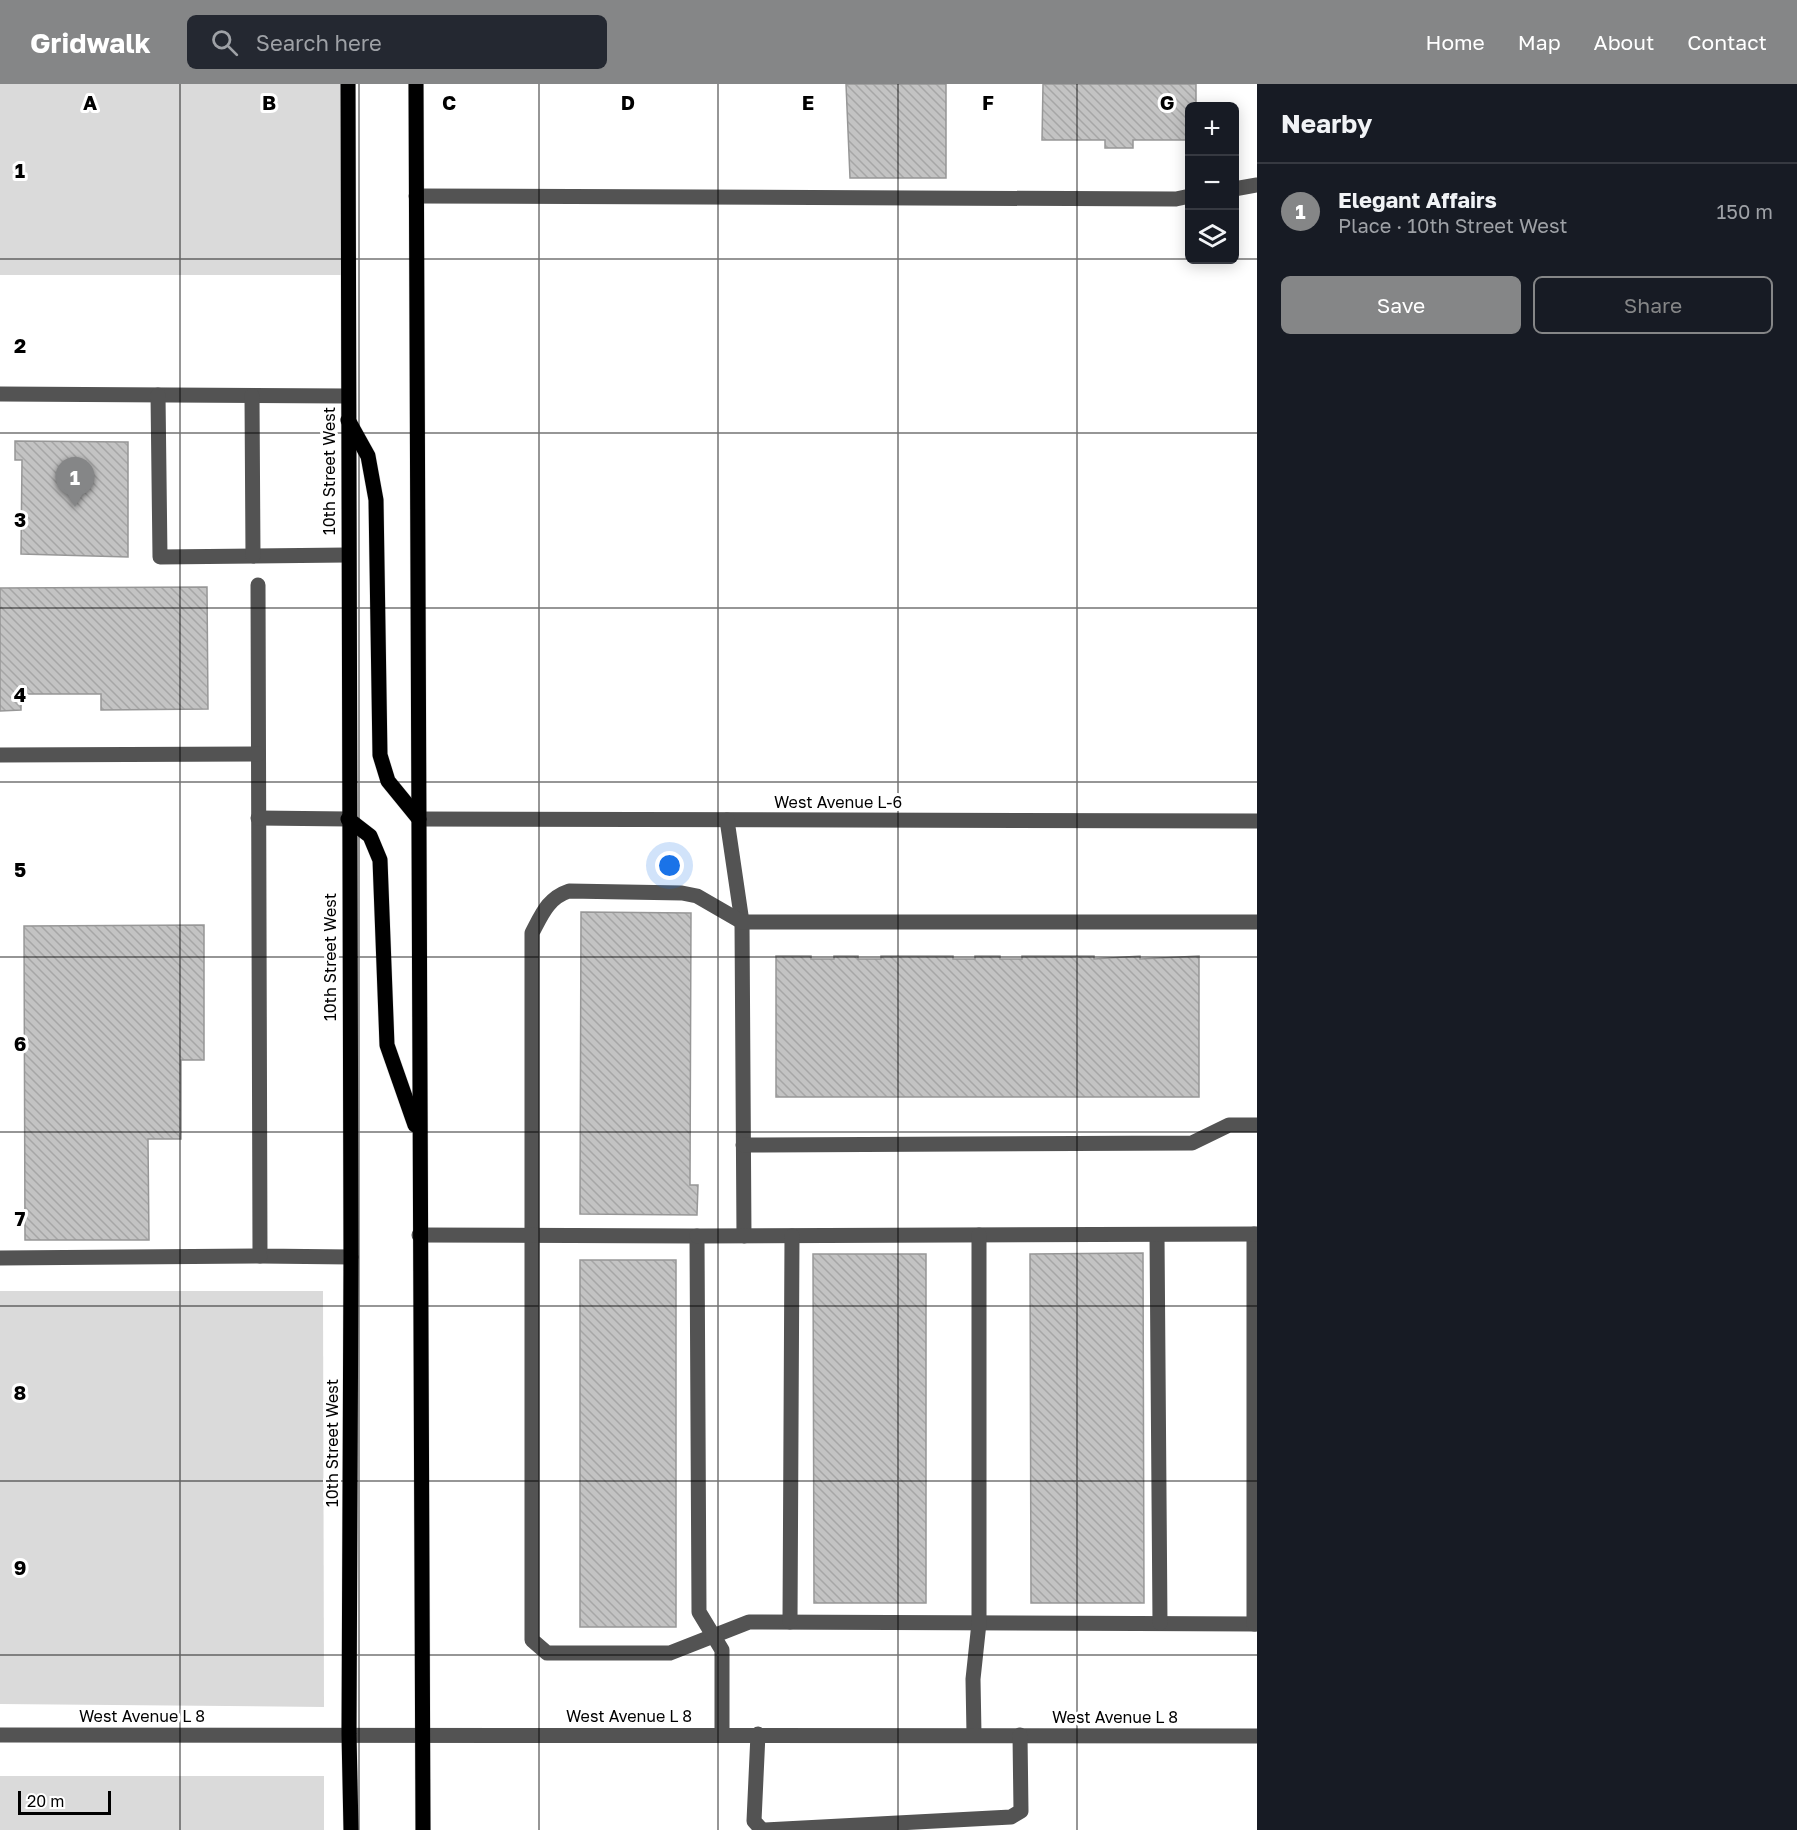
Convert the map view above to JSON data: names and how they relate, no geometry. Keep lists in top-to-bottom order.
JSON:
{
  "streets": {
    "main road": ["10th Street West"],
    "street": ["West Avenue L-6", "West Avenue L 8"]
  },
  "crossings": [
    ["10th Street West", "West Avenue L 8"]
  ],
  "scale_bar": "20 m",
  "page": {
    "header": "Gridwalk",
    "search": "Search here",
    "nav": [
      "Home",
      "Map",
      "About",
      "Contact"
    ],
    "heading": "Nearby",
    "map_buttons": ["+", "−"],
    "list": [
      {
        "mark": "1",
        "name": "Elegant Affairs",
        "note": "Place · 10th Street West",
        "value": "150 m"
      }
    ],
    "buttons": ["Save", "Share"],
    "pins": "1",
    "scale": "20 m"
  },
  "grid": {
    "columns": [
      "A",
      "B",
      "C",
      "D",
      "E",
      "F",
      "G"
    ],
    "rows": [
      "1",
      "2",
      "3",
      "4",
      "5",
      "6",
      "7",
      "8",
      "9"
    ]
  }
}
